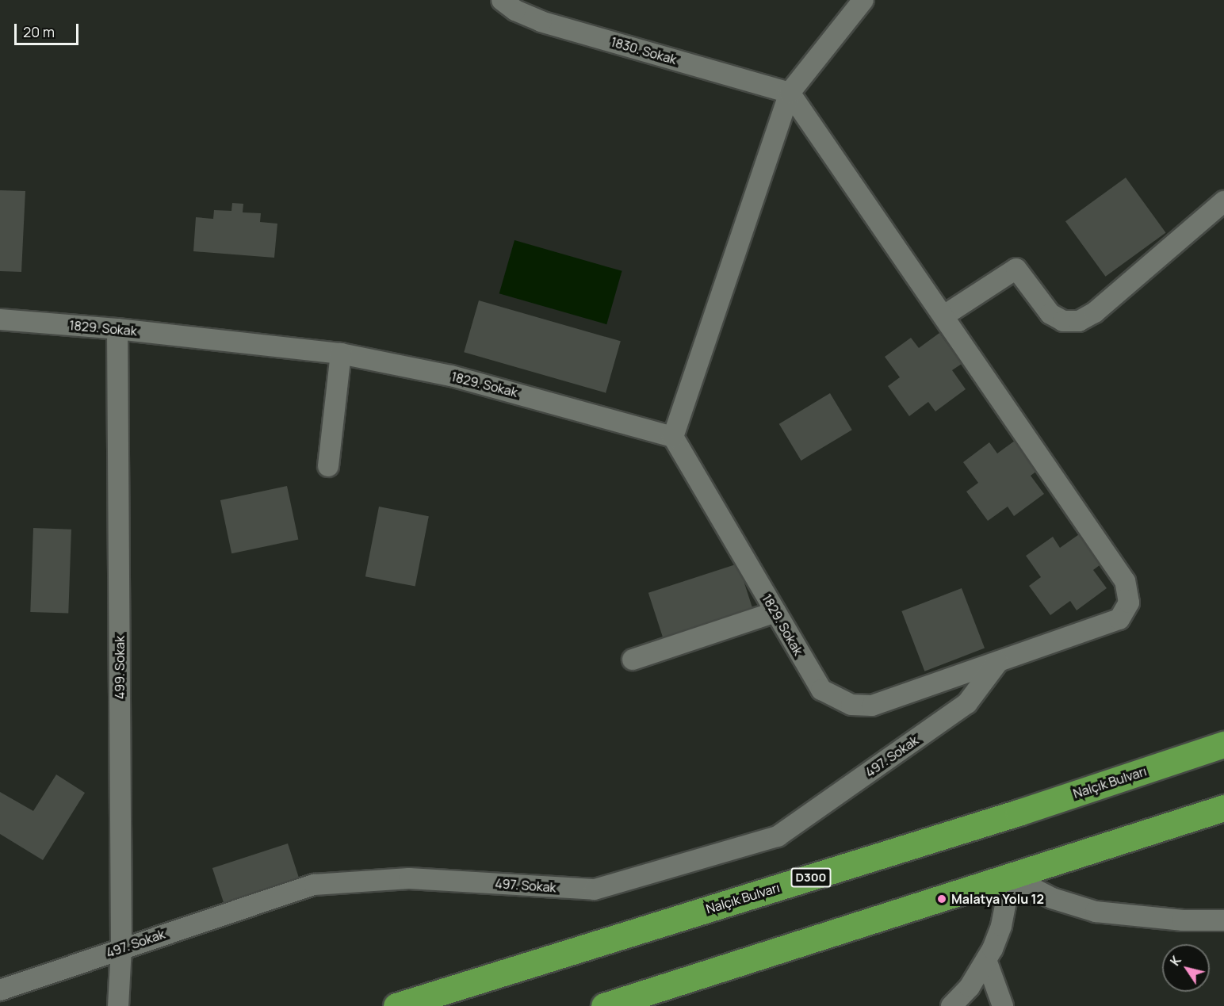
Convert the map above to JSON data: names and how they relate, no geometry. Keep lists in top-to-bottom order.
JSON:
{
  "streets": {
    "highway": ["Nalçık Bulvarı", "D300"],
    "street": [
      "1830. Sokak",
      "1829. Sokak",
      "499. Sokak",
      "497. Sokak"
    ]
  },
  "crossings": [
    ["1829. Sokak", "499. Sokak"],
    ["1829. Sokak", "497. Sokak"],
    ["499. Sokak", "497. Sokak"]
  ],
  "places": ["Malatya Yolu 12"],
  "scale_bar": "20 m",
  "north": "top left"
}
